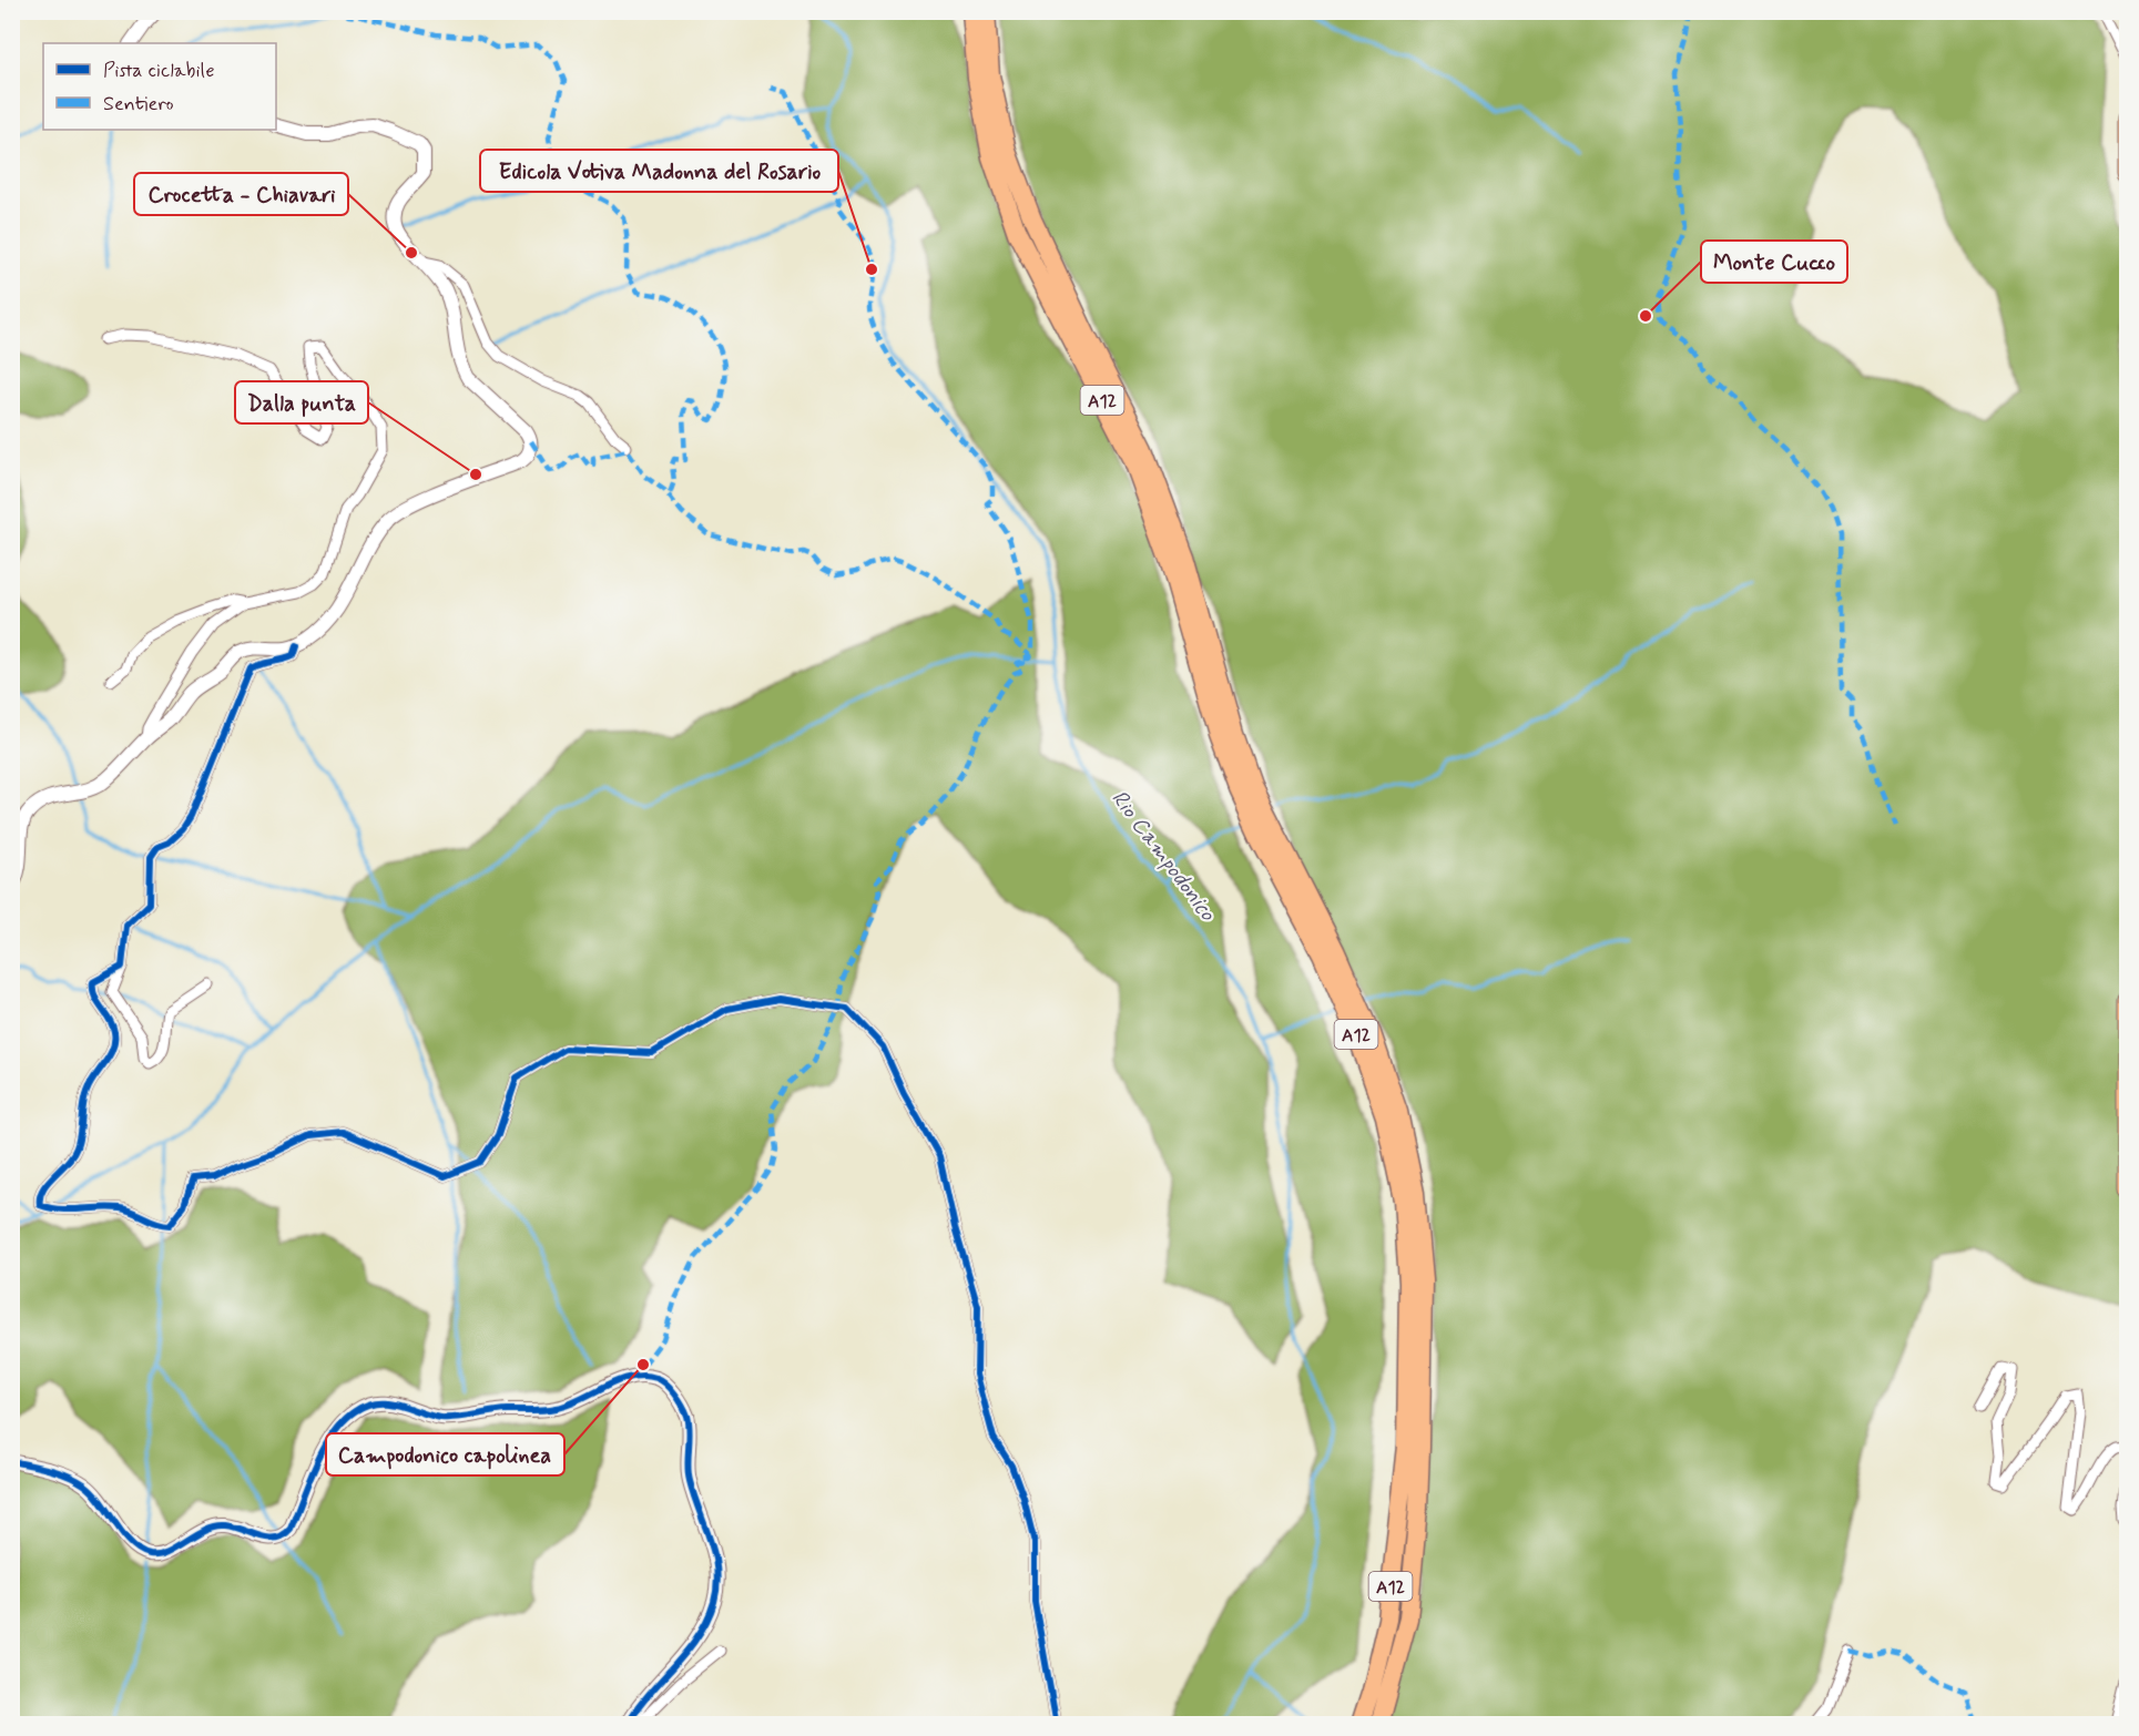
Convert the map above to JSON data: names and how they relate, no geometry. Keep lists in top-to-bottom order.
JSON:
{
  "streets": {
    "highway": ["A12"]
  },
  "water": ["Rio Campodonico"],
  "places": [
    "Crocetta - Chiavari",
    "Edicola Votiva Madonna del Rosario",
    "Monte Cucco",
    "Dalla punta",
    "Campodonico capolinea"
  ],
  "legend": ["Pista ciclabile", "Sentiero"]
}
